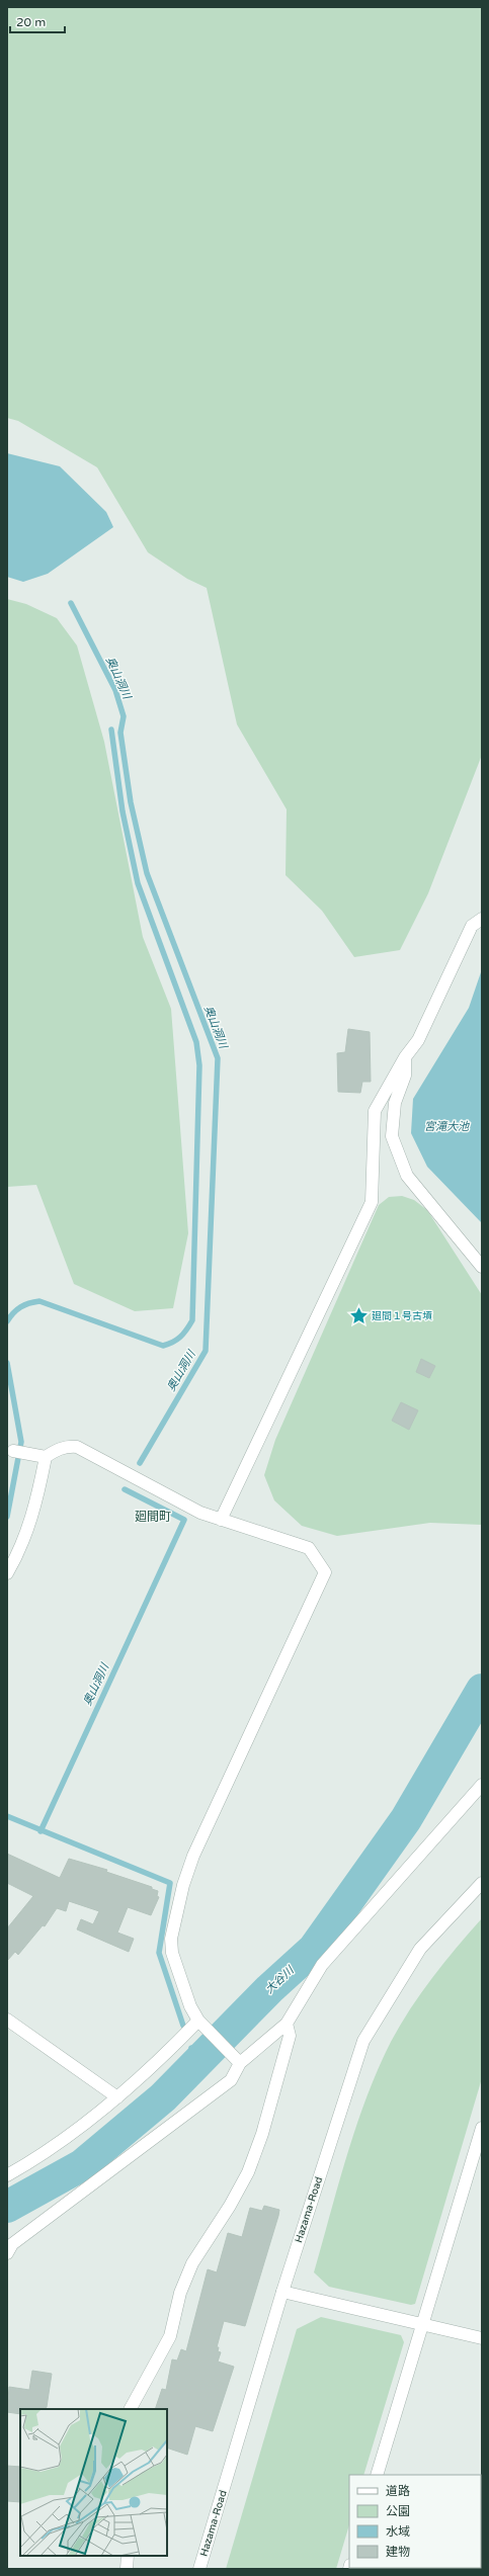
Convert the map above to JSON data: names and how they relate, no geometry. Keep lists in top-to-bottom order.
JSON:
{
  "streets": {
    "street": ["Hazama-Road"]
  },
  "districts": ["廻間町"],
  "water": ["奥山洞川", "宮滝大池", "大谷川"],
  "places": {
    "place": ["廻間１号古墳"]
  },
  "legend": [
    "道路",
    "公園",
    "水域",
    "建物"
  ],
  "scale_bar": "20 m"
}
